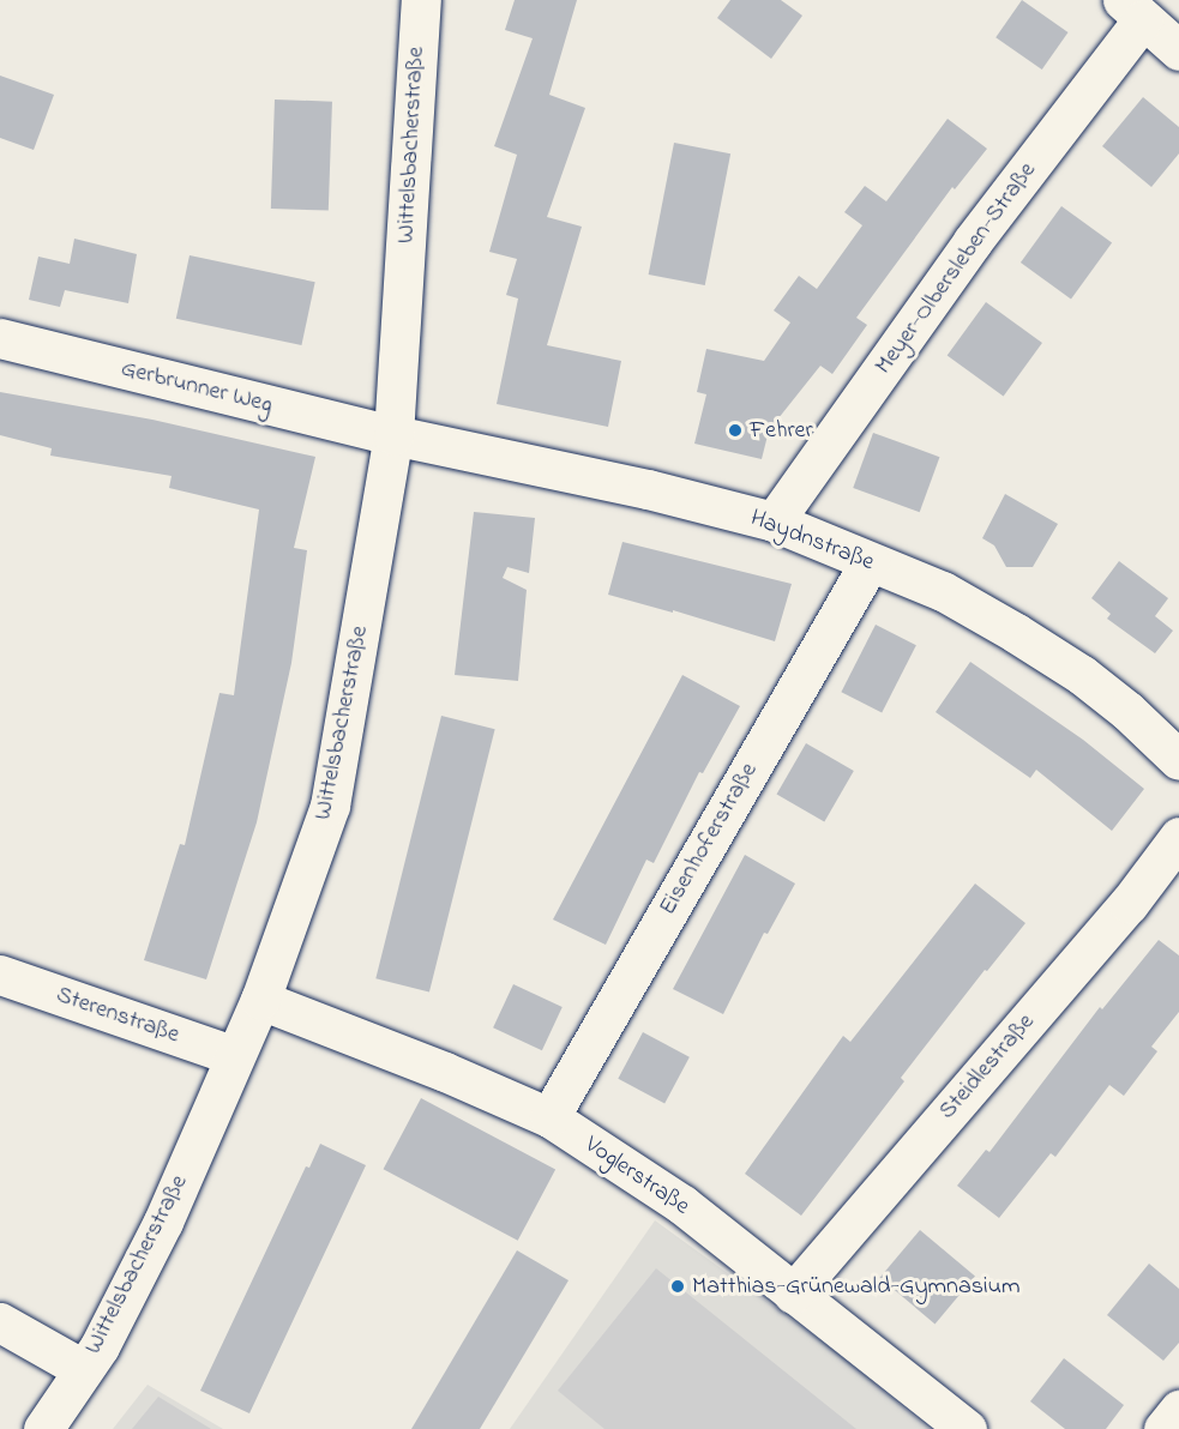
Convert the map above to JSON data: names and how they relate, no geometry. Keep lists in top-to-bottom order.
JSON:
{
  "streets": {
    "street": [
      "Wittelsbacherstraße",
      "Meyer-Olbersleben-Straße",
      "Gerbrunner Weg",
      "Haydnstraße",
      "Eisenhoferstraße",
      "Sterenstraße",
      "Steidlestraße",
      "Voglerstraße"
    ]
  },
  "crossings": [
    ["Wittelsbacherstraße", "Gerbrunner Weg"],
    ["Wittelsbacherstraße", "Haydnstraße"],
    ["Wittelsbacherstraße", "Sterenstraße"],
    ["Wittelsbacherstraße", "Voglerstraße"],
    ["Meyer-Olbersleben-Straße", "Haydnstraße"],
    ["Gerbrunner Weg", "Haydnstraße"],
    ["Haydnstraße", "Eisenhoferstraße"],
    ["Eisenhoferstraße", "Voglerstraße"],
    ["Steidlestraße", "Voglerstraße"]
  ],
  "places": ["Fehrer", "Matthias-Grünewald-Gymnasium"]
}
